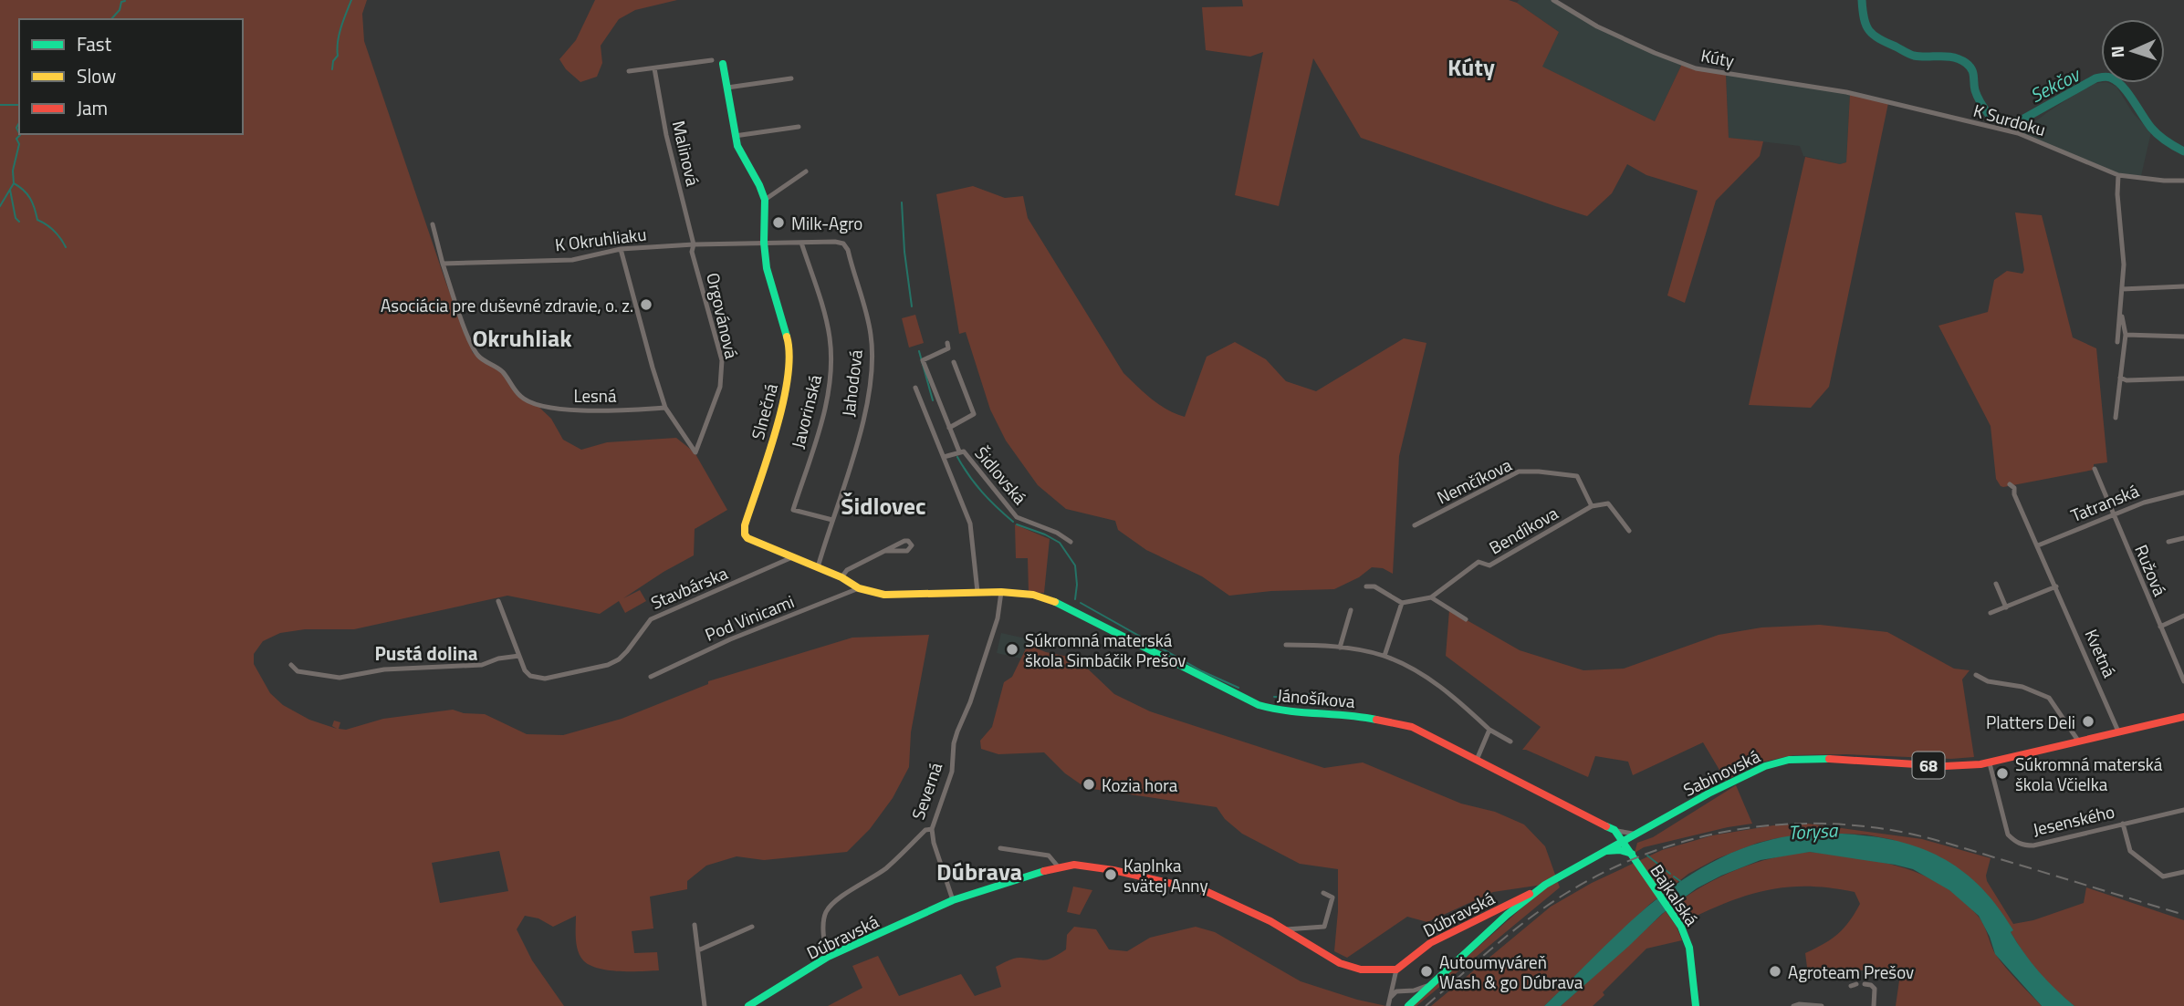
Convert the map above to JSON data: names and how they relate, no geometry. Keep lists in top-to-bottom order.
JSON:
{
  "streets": {
    "street": [
      "Kúty",
      "K Surdoku",
      "Malinová",
      "K Okruhliaku",
      "Orgovánová",
      "Jahodová",
      "Lesná",
      "Slnečná",
      "Javorinská",
      "Šidlovská",
      "Nemčíkova",
      "Tatranská",
      "Bendíkova",
      "Ružová",
      "Stavbárska",
      "Pod Vinicami",
      "Kvetná",
      "Jánošíkova",
      "68",
      "Sabinovská",
      "Severná",
      "Jesenského",
      "Bajkalská",
      "Dúbravská"
    ]
  },
  "crossings": [
    ["Kúty", "K Surdoku"],
    ["Malinová", "K Okruhliaku"],
    ["Malinová", "Orgovánová"],
    ["K Okruhliaku", "Orgovánová"],
    ["K Okruhliaku", "Jahodová"],
    ["K Okruhliaku", "Lesná"],
    ["K Okruhliaku", "Slnečná"],
    ["K Okruhliaku", "Javorinská"],
    ["Orgovánová", "Lesná"],
    ["Jahodová", "Javorinská"],
    ["Slnečná", "Stavbárska"],
    ["Šidlovská", "Jánošíkova"],
    ["Nemčíkova", "Bendíkova"],
    ["Tatranská", "Ružová"],
    ["Tatranská", "Kvetná"],
    ["Kvetná", "Sabinovská"],
    ["Jánošíkova", "Severná"],
    ["Sabinovská", "Jesenského"],
    ["Sabinovská", "Bajkalská"],
    ["Sabinovská", "Dúbravská"],
    ["Severná", "Dúbravská"]
  ],
  "districts": [
    "Kúty",
    "Okruhliak",
    "Šidlovec",
    "Pustá dolina",
    "Dúbrava"
  ],
  "water": ["Sekčov", "Torysa"],
  "places": [
    "Milk-Agro",
    "Asociácia pre duševné zdravie, o. z.",
    "Súkromná materská škola Simbáčik Prešov",
    "Platters Deli",
    "Súkromná materská škola Včielka",
    "Kozia hora",
    "Kaplnka svätej Anny",
    "Autoumyváreň Wash & go Dúbrava",
    "Agroteam Prešov"
  ],
  "legend": ["Fast", "Slow", "Jam"],
  "north": "left"
}
